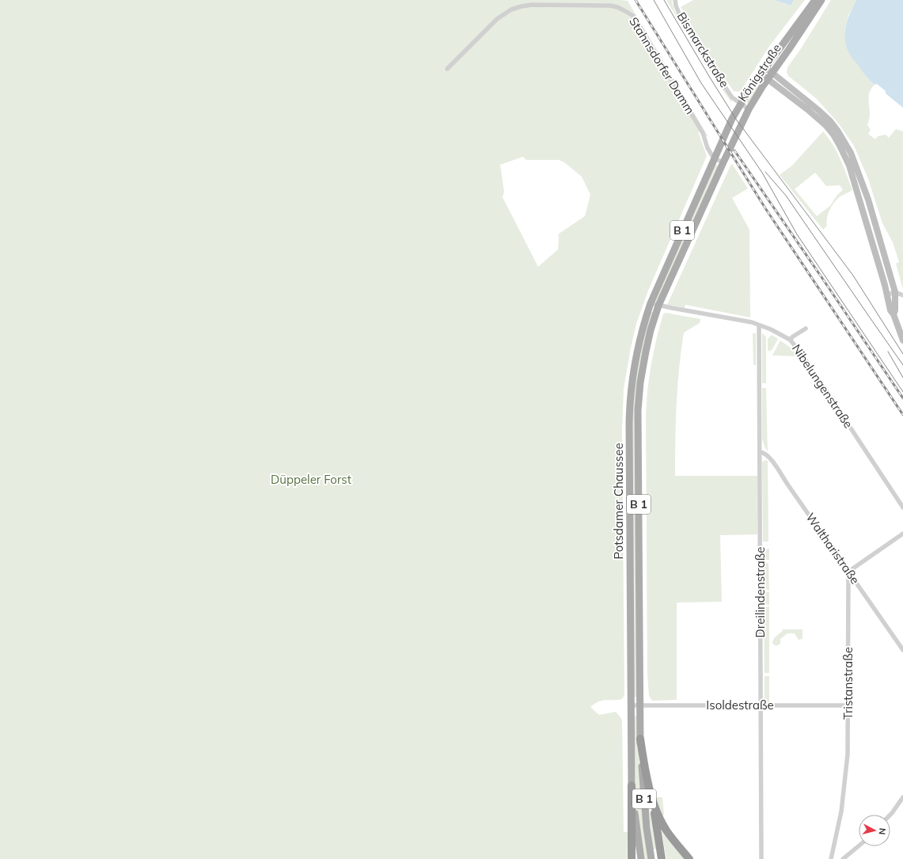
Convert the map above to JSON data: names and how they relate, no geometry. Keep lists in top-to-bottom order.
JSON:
{
  "streets": {
    "main road": ["Königstraße", "B 1", "Potsdamer Chaussee"],
    "street": [
      "Bismarckstraße",
      "Stahnsdorfer Damm",
      "Nibelungenstraße",
      "Waltharistraße",
      "Dreilindenstraße",
      "Tristanstraße",
      "Isoldestraße"
    ]
  },
  "crossings": [
    ["Bismarckstraße", "Königstraße"],
    ["Stahnsdorfer Damm", "Königstraße"],
    ["Stahnsdorfer Damm", "Potsdamer Chaussee"],
    ["Königstraße", "Potsdamer Chaussee"],
    ["Nibelungenstraße", "Potsdamer Chaussee"],
    ["Nibelungenstraße", "Dreilindenstraße"],
    ["Potsdamer Chaussee", "Isoldestraße"],
    ["Waltharistraße", "Dreilindenstraße"],
    ["Waltharistraße", "Tristanstraße"],
    ["Dreilindenstraße", "Isoldestraße"],
    ["Tristanstraße", "Isoldestraße"]
  ],
  "parks": ["Düppeler Forst"],
  "north": "right"
}
